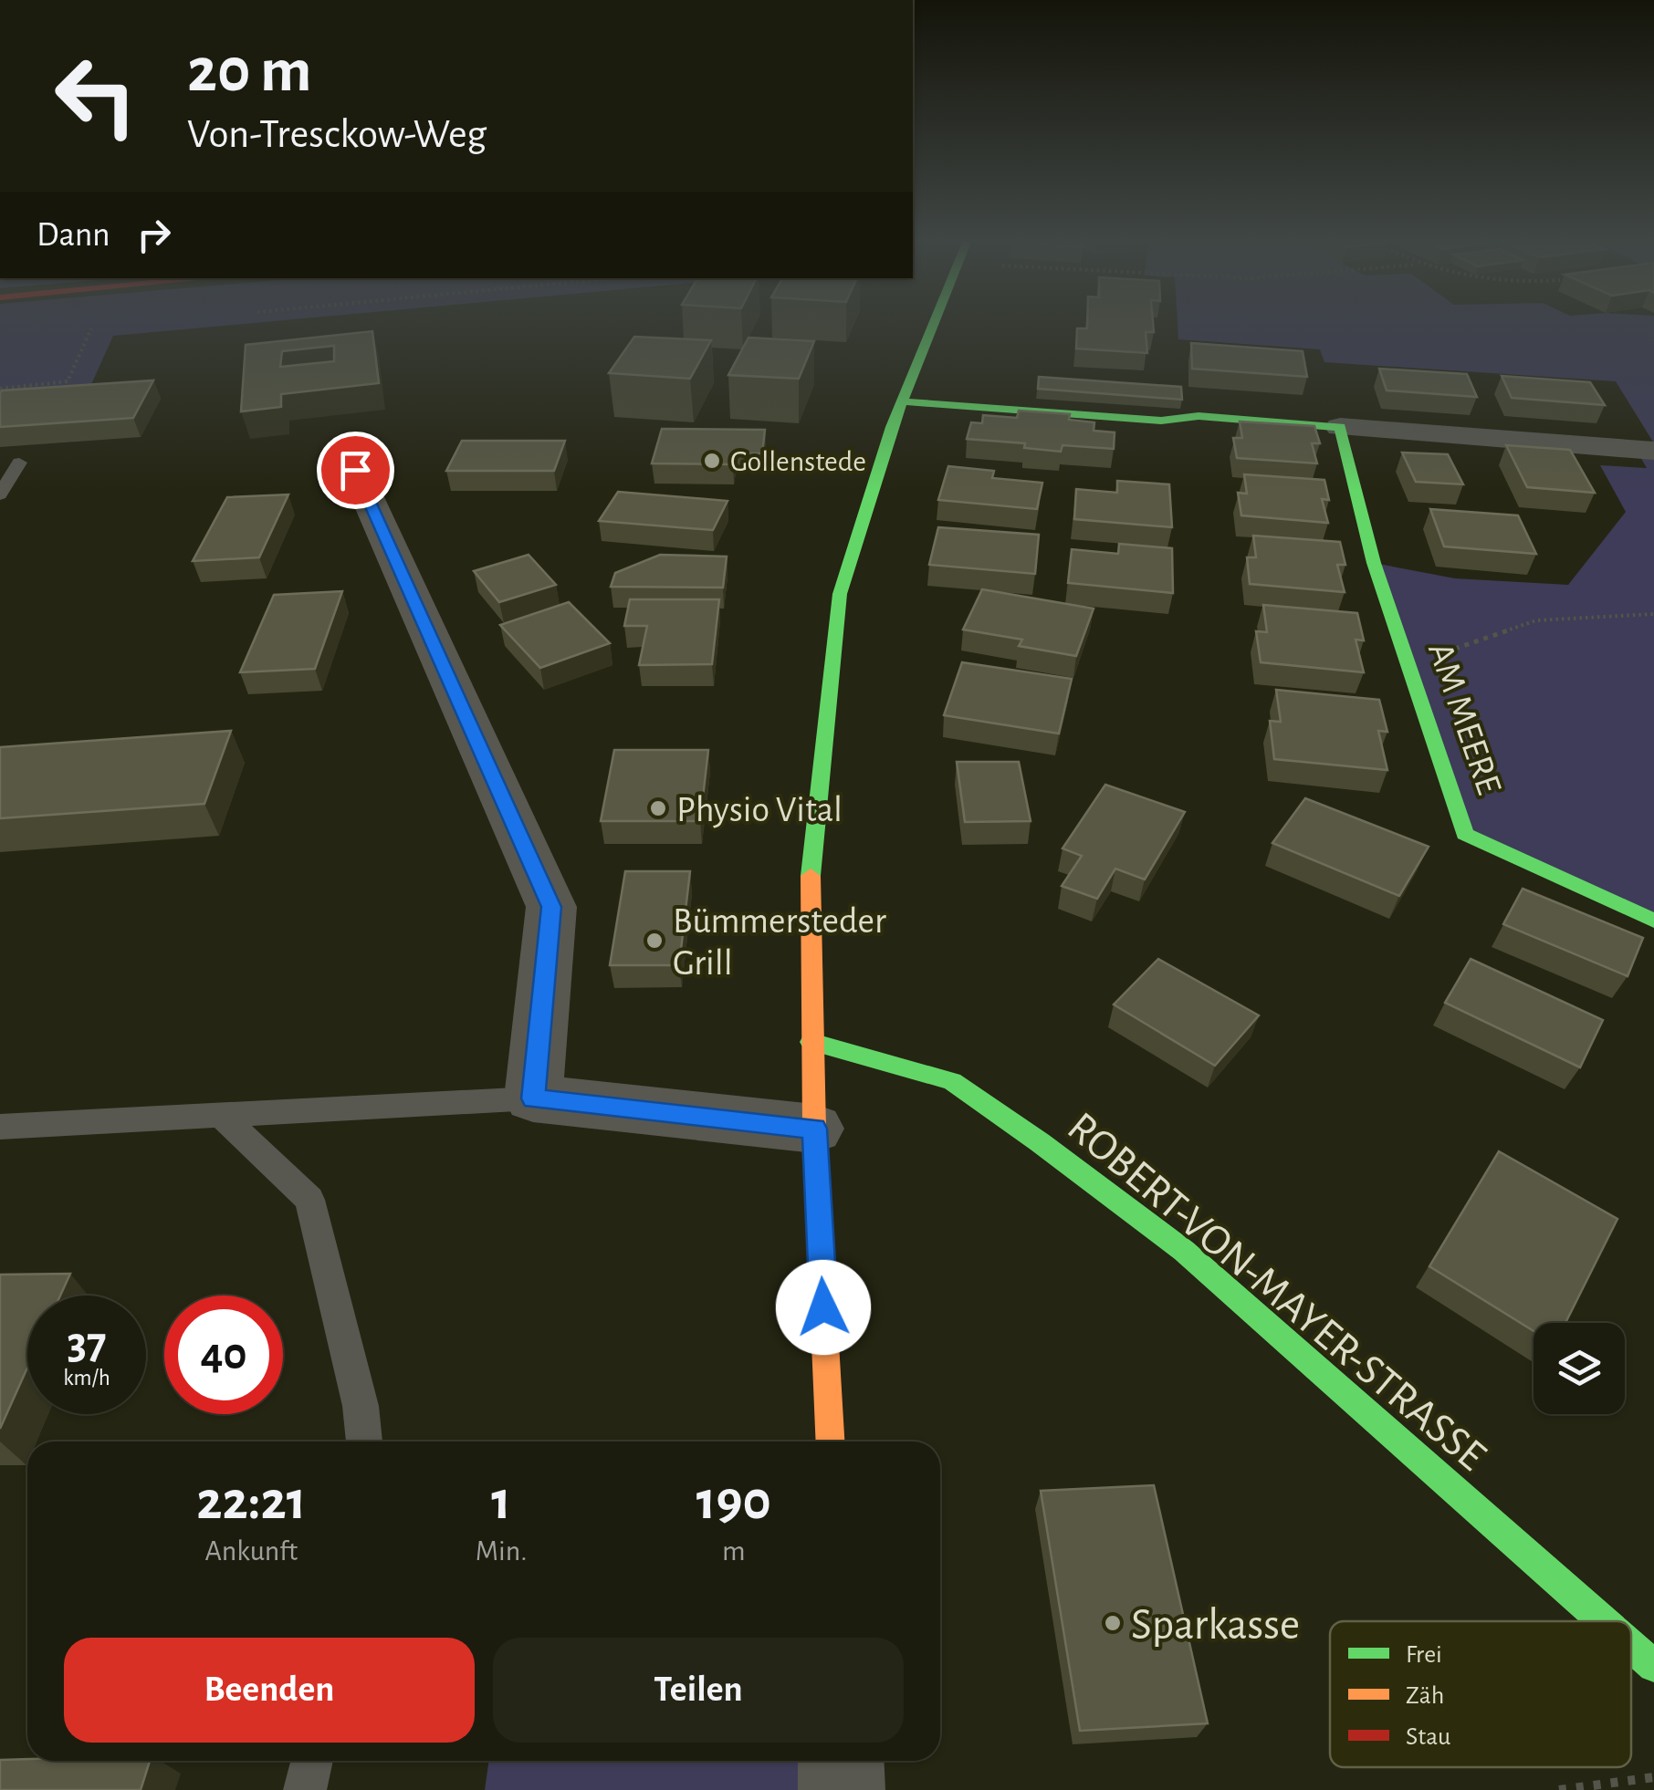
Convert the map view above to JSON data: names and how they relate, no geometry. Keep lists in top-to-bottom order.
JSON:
{
  "streets": {
    "street": ["AM MEERE", "ROBERT-VON-MAYER-STRASSE"]
  },
  "places": [
    "Gollenstede",
    "Physio Vital",
    "Bümmersteder Grill",
    "Sparkasse"
  ],
  "legend": ["Frei", "Zäh", "Stau"],
  "page": {
    "turn": ["20 m", "Von-Tresckow-Weg"],
    "then": "Dann",
    "speed": "37 km/h",
    "limit": "40",
    "eta": [
      "22:21",
      "Ankunft",
      "1",
      "Min.",
      "190",
      "m"
    ],
    "buttons": ["Beenden", "Teilen"]
  }
}
